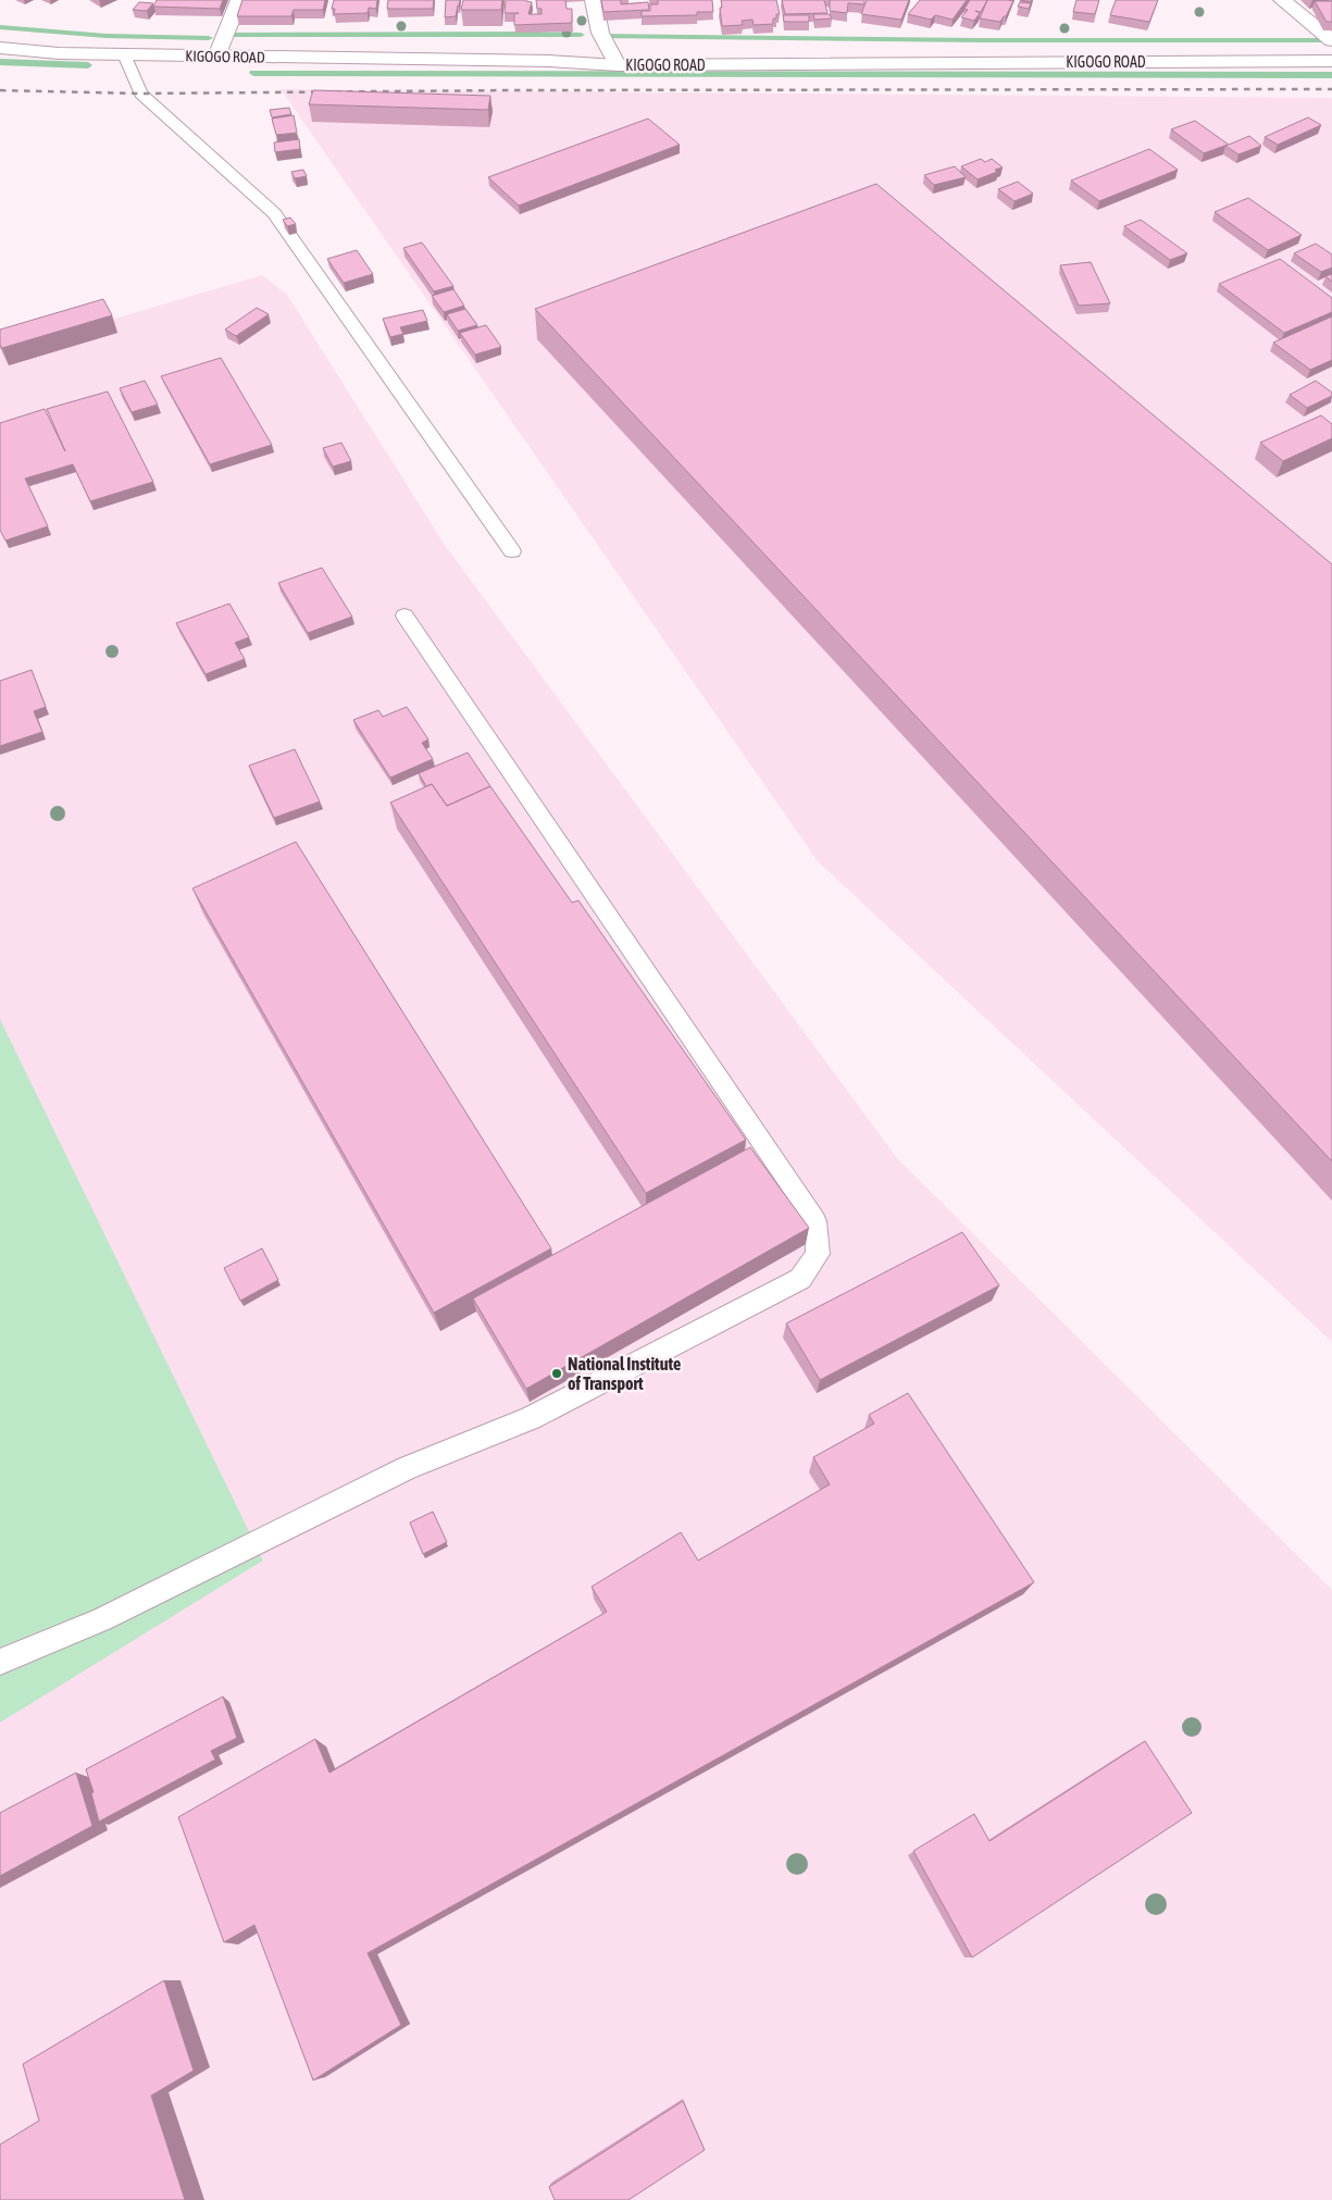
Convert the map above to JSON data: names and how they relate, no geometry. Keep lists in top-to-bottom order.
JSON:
{
  "streets": {
    "main road": ["KIGOGO ROAD"]
  },
  "places": ["National Institute of Transport"]
}
